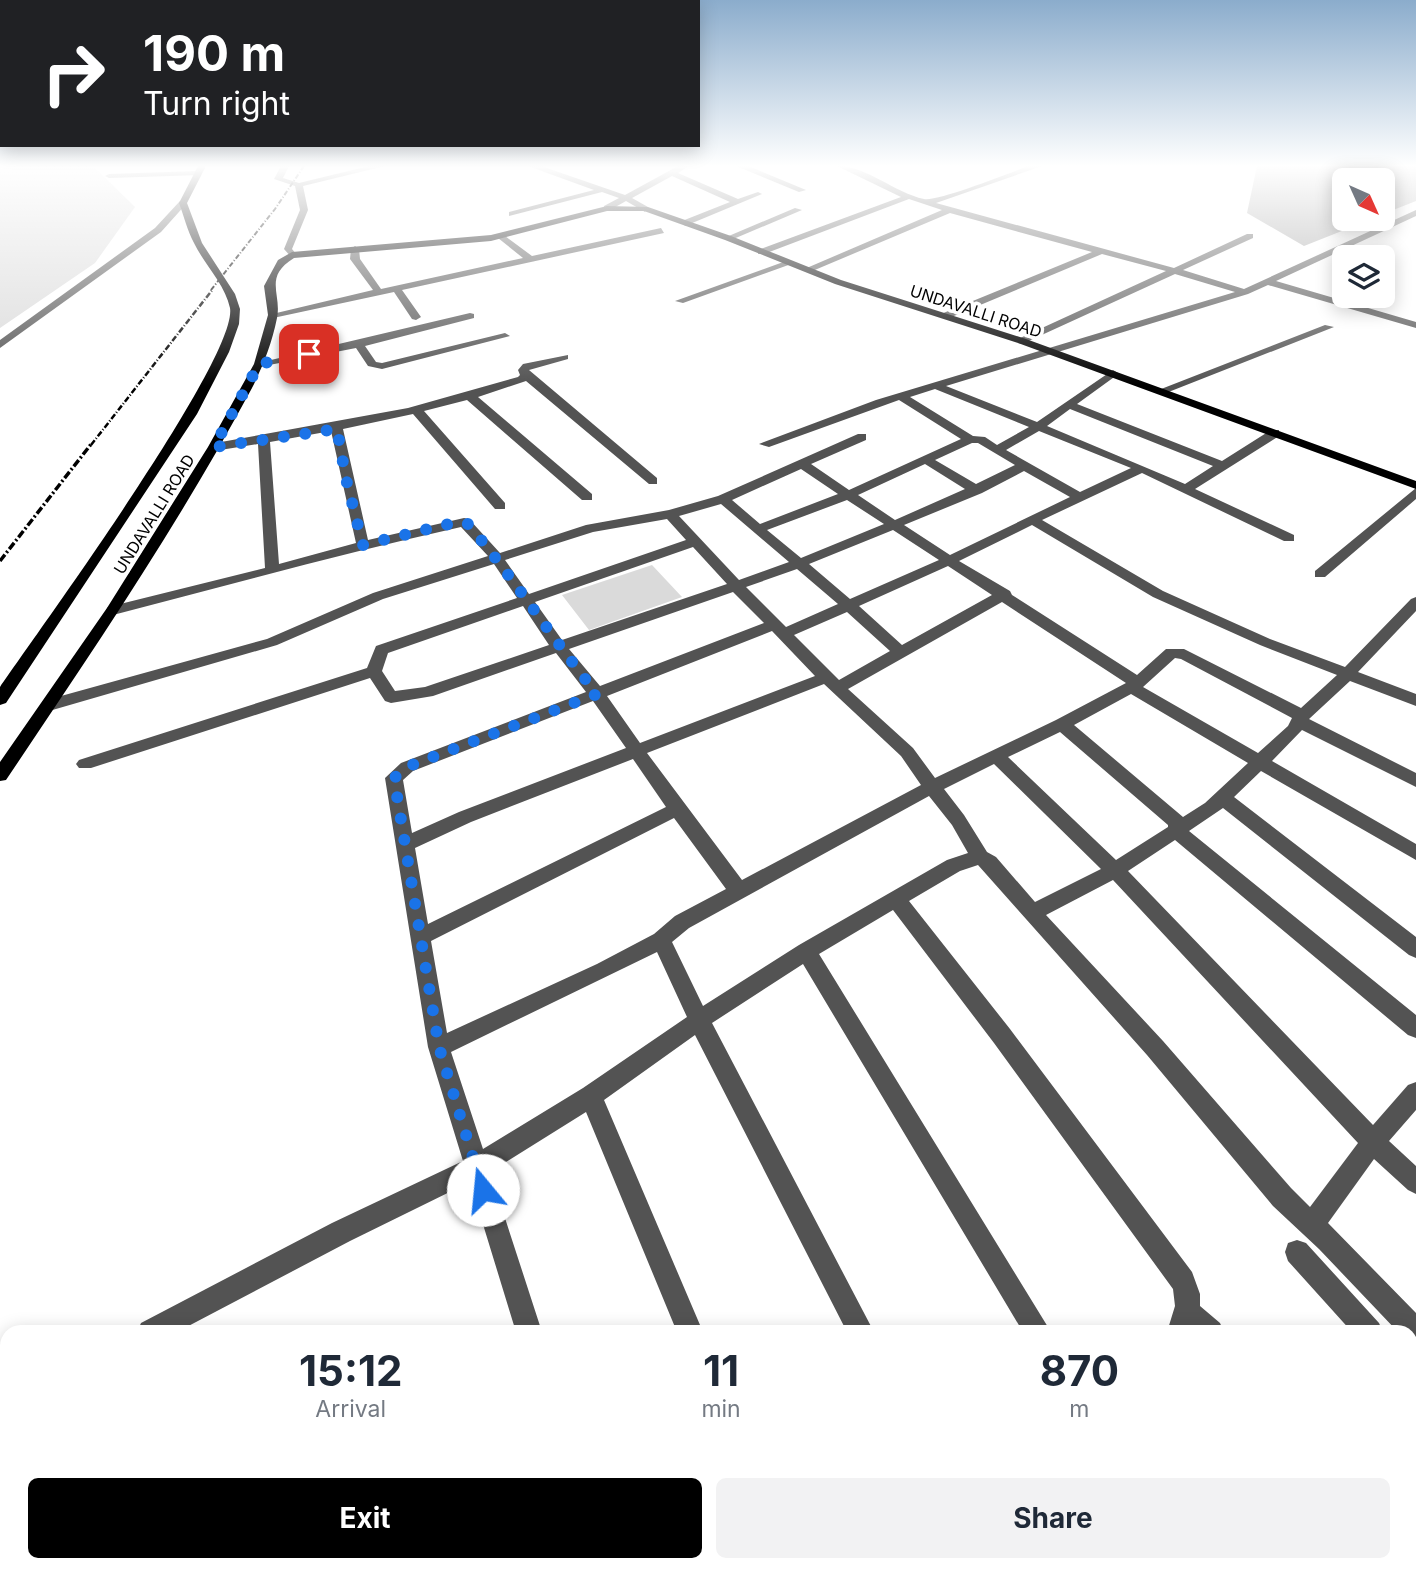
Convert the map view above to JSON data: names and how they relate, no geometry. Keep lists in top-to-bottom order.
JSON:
{
  "streets": {
    "main road": ["UNDAVALLI ROAD"]
  },
  "north": "bottom right",
  "page": {
    "turn": ["190 m", "Turn right"],
    "eta": [
      "15:12",
      "Arrival",
      "11",
      "min",
      "870",
      "m"
    ],
    "buttons": ["Exit", "Share"]
  }
}
